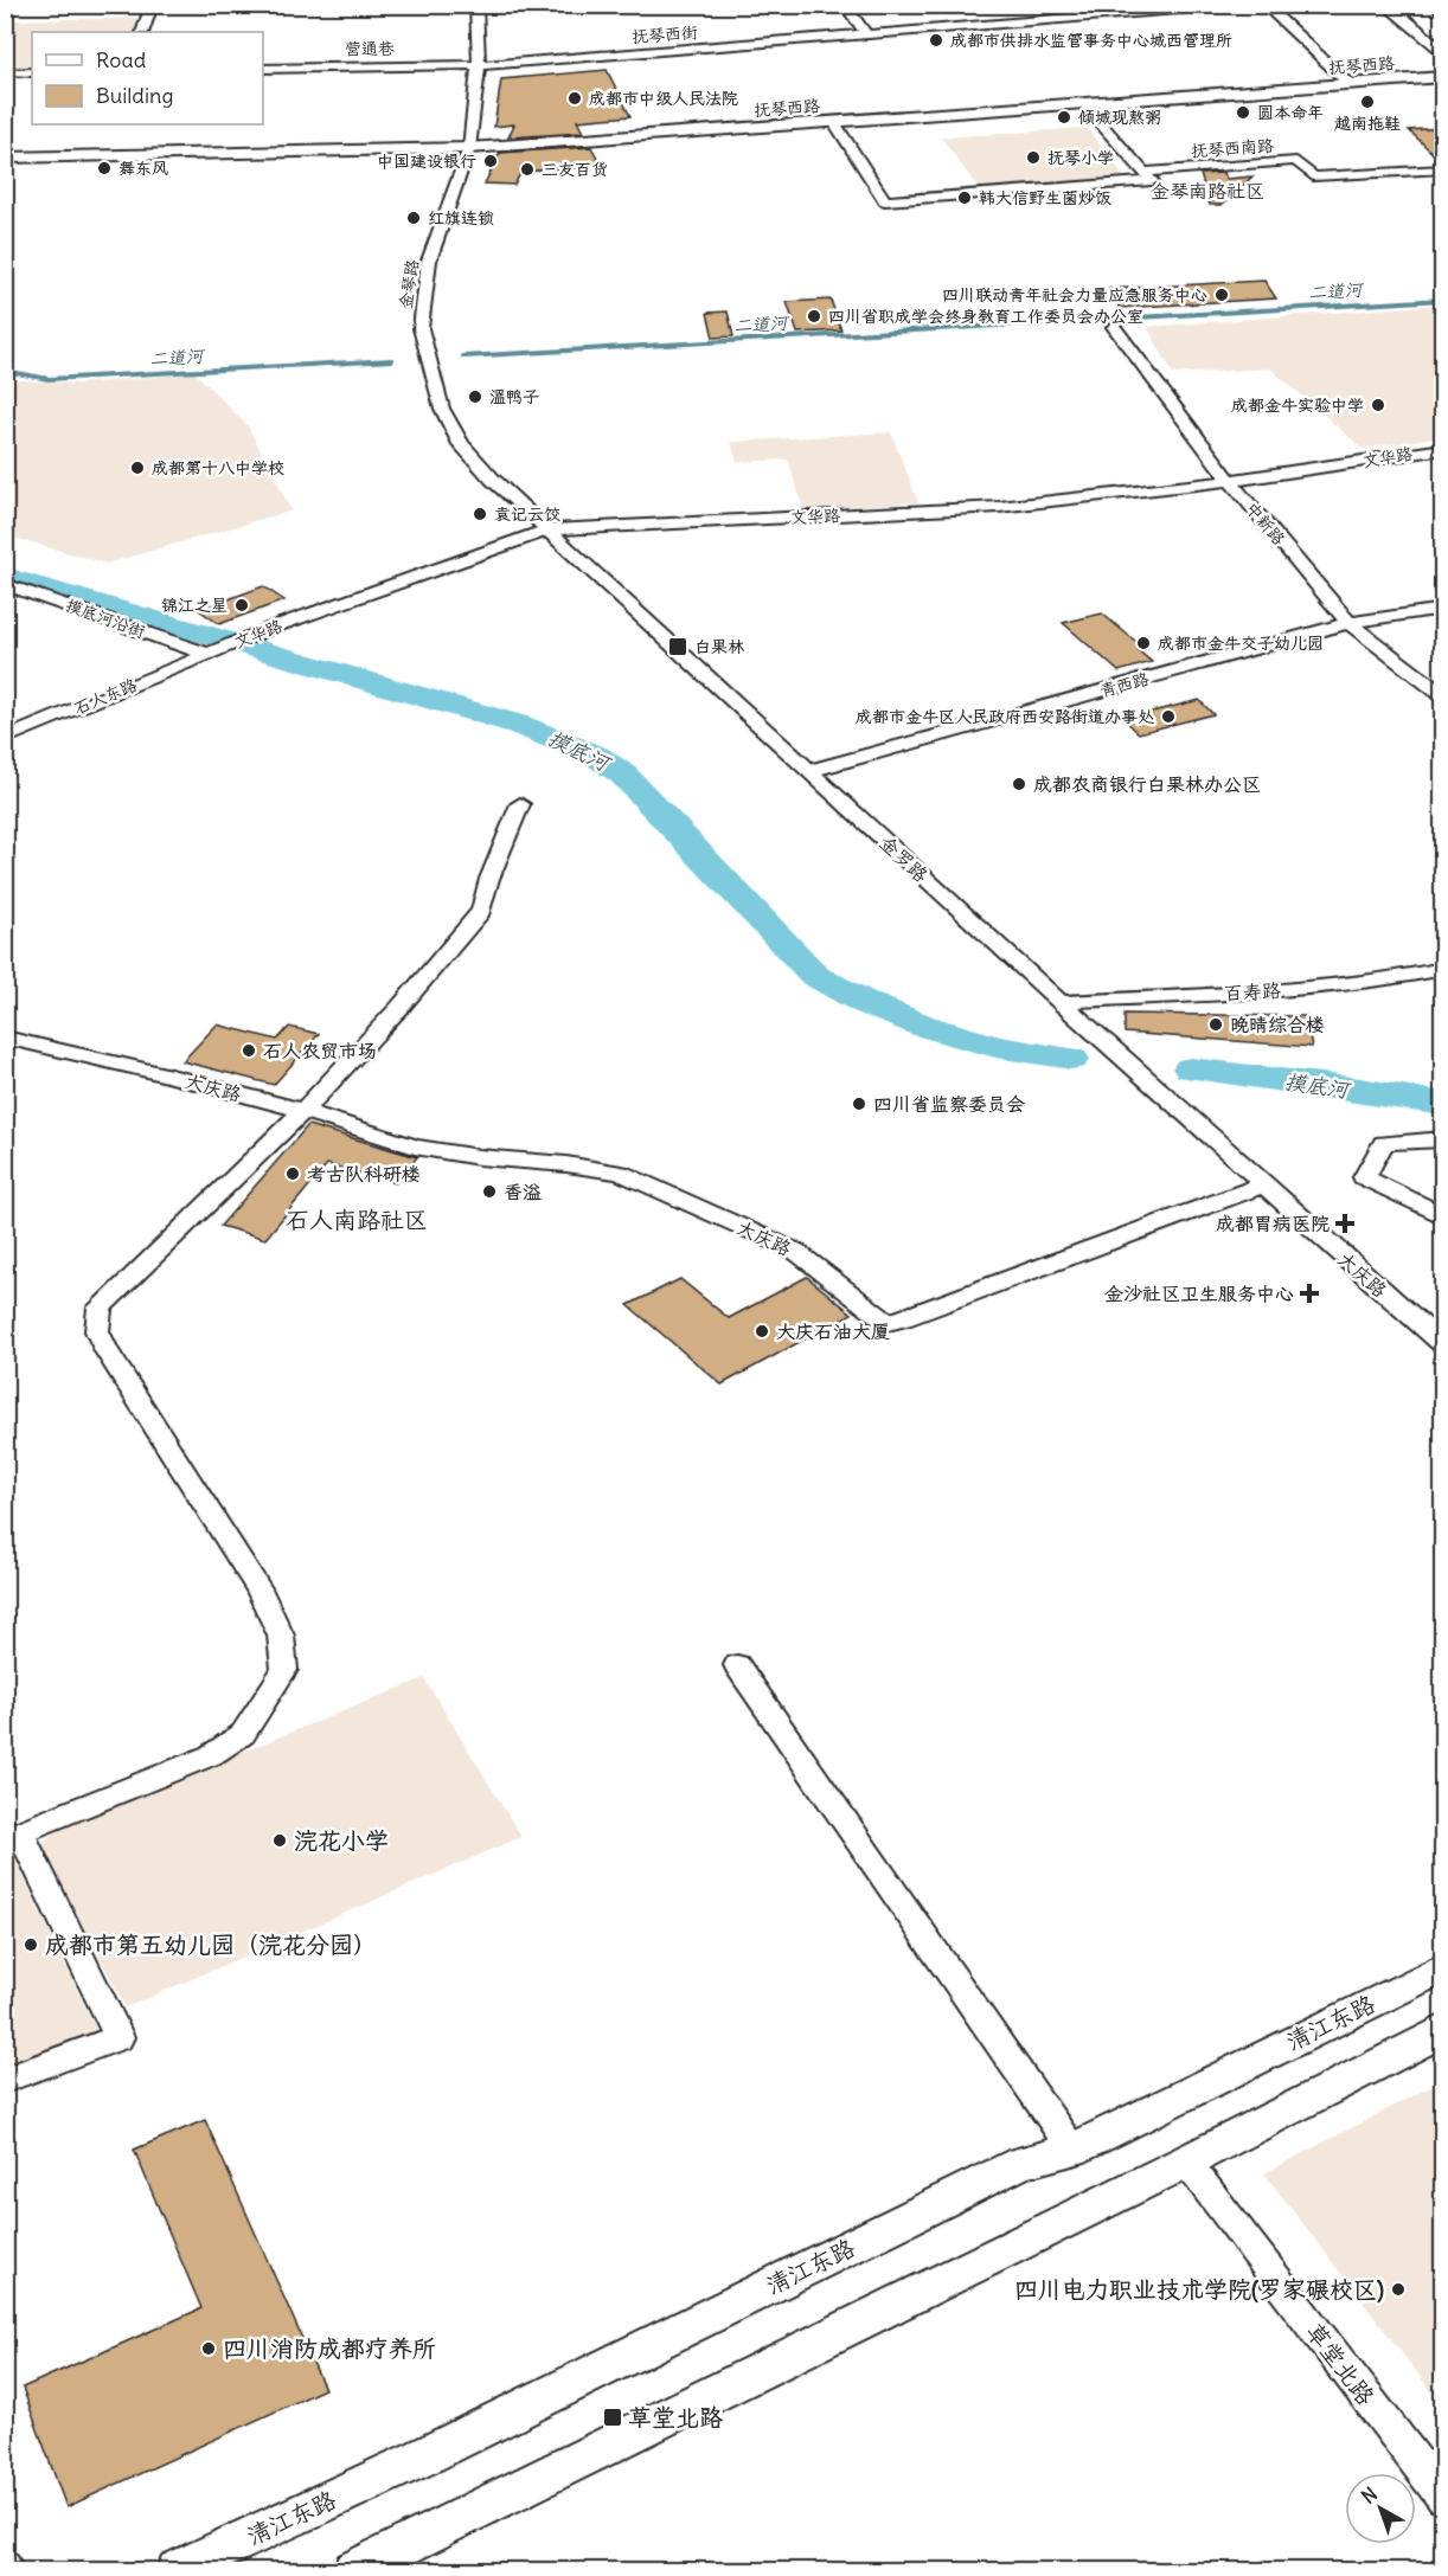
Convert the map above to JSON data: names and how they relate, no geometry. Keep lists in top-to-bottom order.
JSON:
{
  "streets": {
    "main road": ["抚琴西路", "清江东路"],
    "street": [
      "抚琴西街",
      "营通巷",
      "抚琴西南路",
      "金琴路",
      "文华路",
      "中新路",
      "摸底河沿街",
      "青西路",
      "石人东路",
      "金罗路",
      "百寿路",
      "大庆路",
      "草堂北路"
    ]
  },
  "crossings": [
    ["抚琴西街", "营通巷"],
    ["抚琴西街", "金琴路"],
    ["营通巷", "金琴路"],
    ["抚琴西路", "抚琴西南路"],
    ["抚琴西路", "金琴路"],
    ["金琴路", "文华路"],
    ["金琴路", "金罗路"],
    ["文华路", "中新路"],
    ["文华路", "摸底河沿街"],
    ["文华路", "石人东路"],
    ["文华路", "金罗路"],
    ["中新路", "青西路"],
    ["摸底河沿街", "石人东路"],
    ["青西路", "金罗路"],
    ["金罗路", "百寿路"],
    ["金罗路", "大庆路"]
  ],
  "districts": ["金琴南路社区", "石人南路社区"],
  "water": ["二道河", "摸底河"],
  "places": {
    "other": [
      "成都市供排水监管事务中心城西管理所",
      "成都市中级人民法院",
      "越南拖鞋",
      "圆本命年",
      "倾城现熬粥",
      "抚琴小学",
      "中国建设银行",
      "舞东风",
      "三友百货",
      "韩大信野生菌炒饭",
      "红旗连锁",
      "四川联动青年社会力量应急服务中心",
      "四川省职成学会终身教育工作委员会办公室",
      "温鸭子",
      "成都金牛实验中学",
      "成都第十八中学校",
      "袁记云饺",
      "锦江之星",
      "成都市金牛交子幼儿园",
      "成都市金牛区人民政府西安路街道办事处",
      "成都农商银行白果林办公区",
      "晚晴综合楼",
      "石人农贸市场",
      "四川省监察委员会",
      "考古队科研楼",
      "香溢",
      "大庆石油大厦",
      "浣花小学",
      "成都市第五幼儿园（浣花分园）",
      "四川电力职业技术学院(罗家碾校区)",
      "四川消防成都疗养所"
    ],
    "transit": ["白果林", "草堂北路"],
    "health": ["成都胃病医院", "金沙社区卫生服务中心"]
  },
  "legend": ["Road", "Building"],
  "north": "top left"
}
